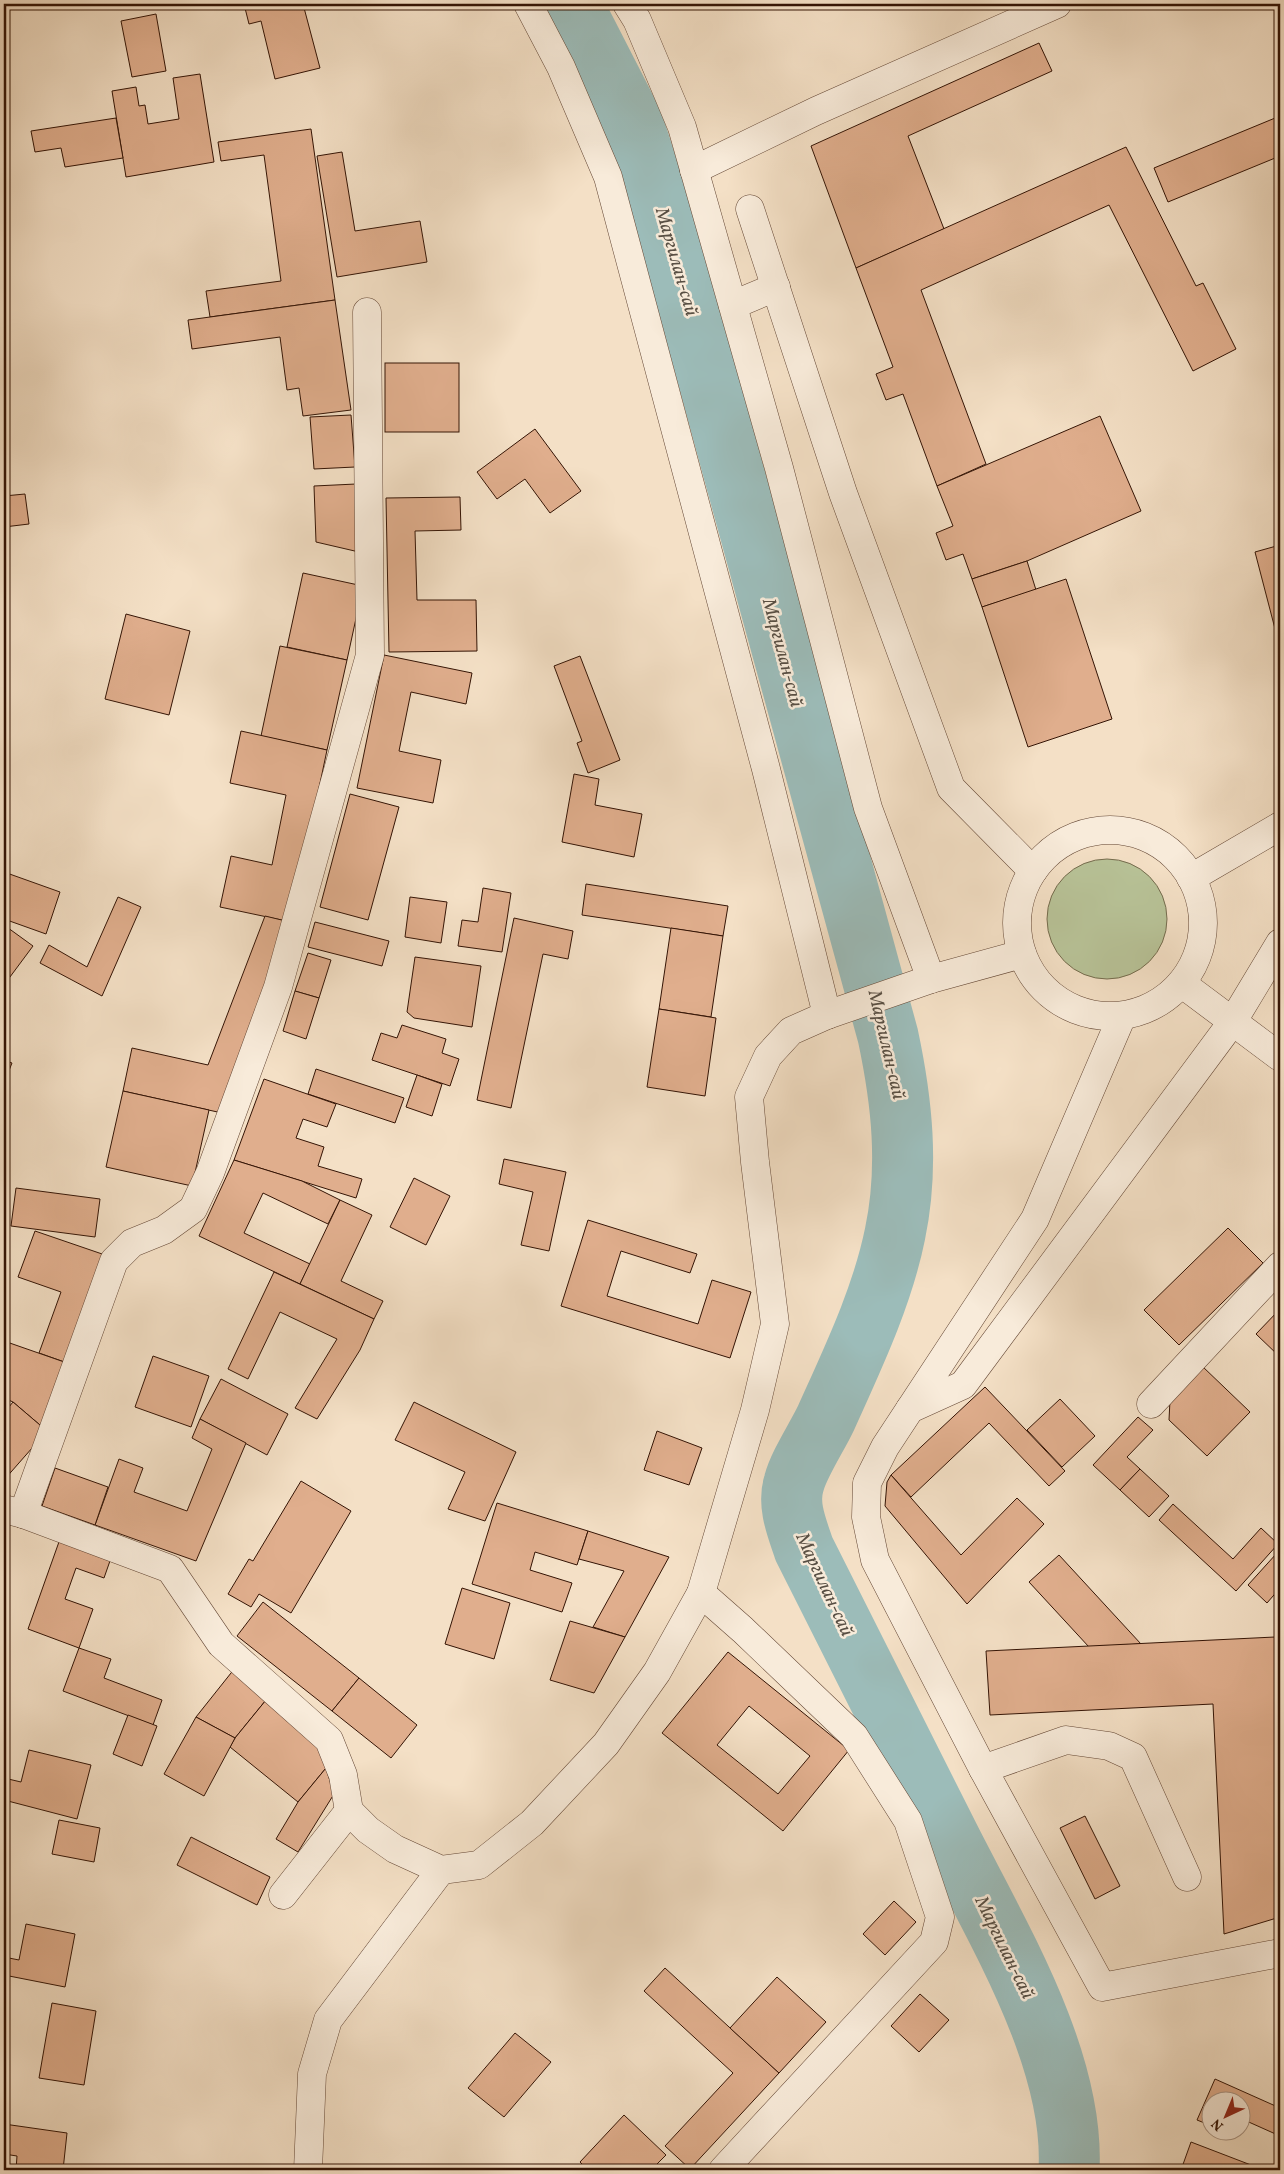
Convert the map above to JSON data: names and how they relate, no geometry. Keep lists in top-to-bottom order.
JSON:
{
  "water": ["Маргилан-сай"],
  "north": "bottom left"
}
